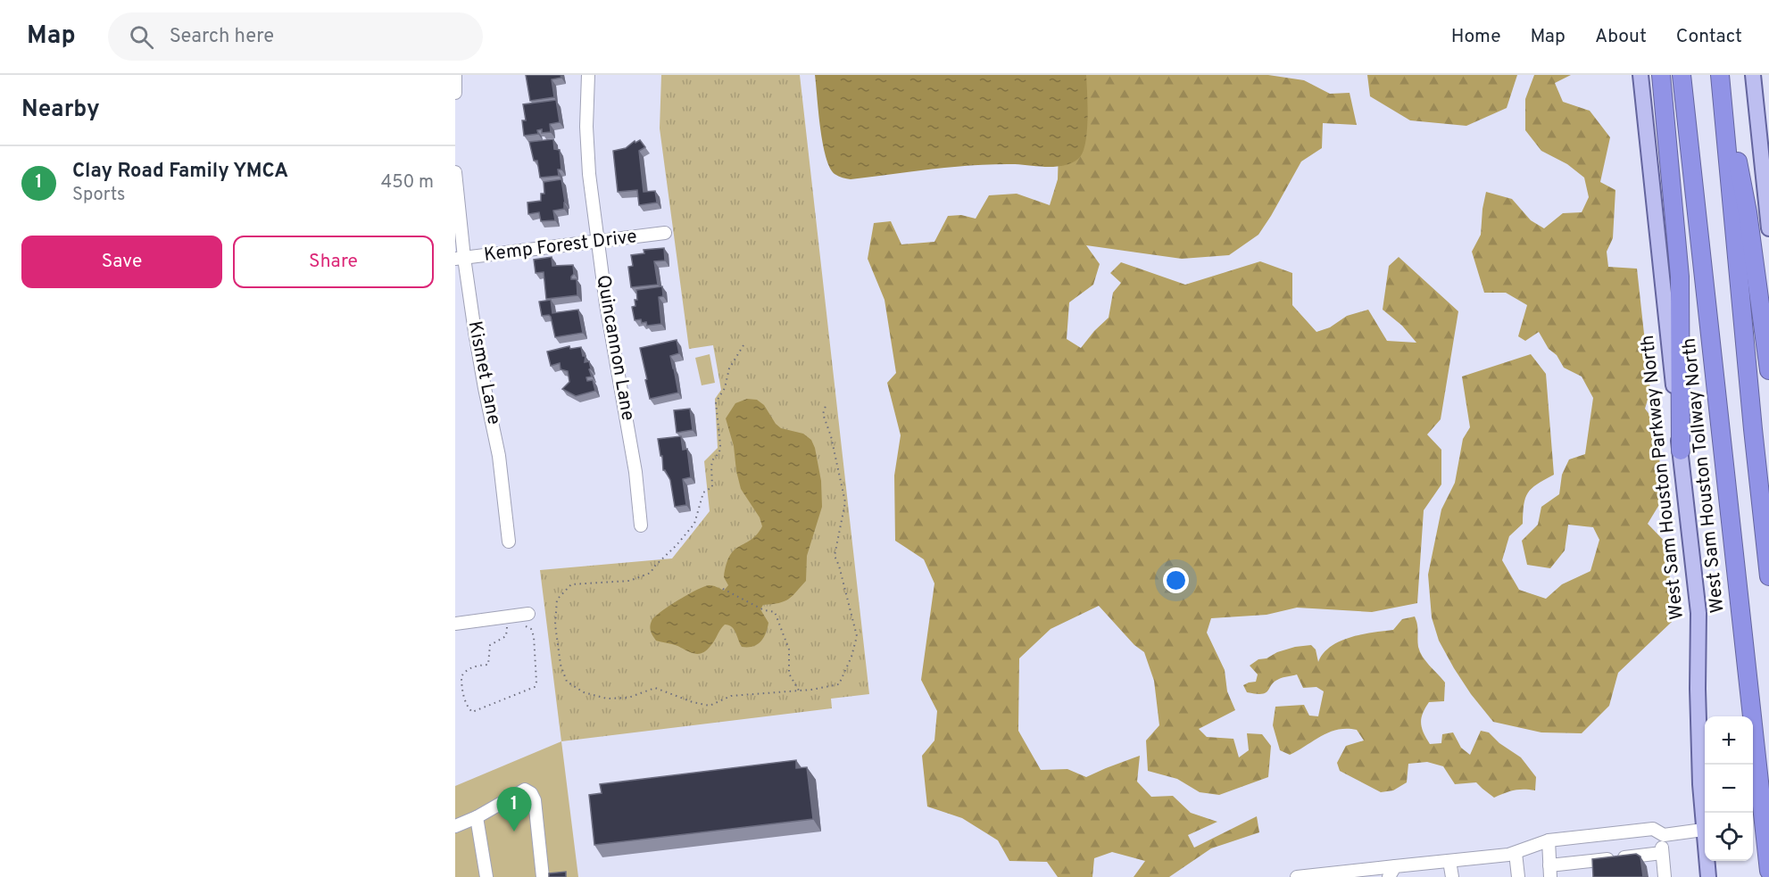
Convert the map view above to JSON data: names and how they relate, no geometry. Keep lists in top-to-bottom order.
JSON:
{
  "streets": {
    "highway": ["West Sam Houston Tollway North"],
    "main road": ["West Sam Houston Parkway North"],
    "street": ["Kemp Forest Drive", "Quincannon Lane", "Kismet Lane"]
  },
  "crossings": [
    ["Kemp Forest Drive", "Quincannon Lane"],
    ["Kemp Forest Drive", "Kismet Lane"]
  ],
  "page": {
    "header": "Map",
    "search": "Search here",
    "nav": [
      "Home",
      "Map",
      "About",
      "Contact"
    ],
    "heading": "Nearby",
    "list": [
      {
        "mark": "1",
        "name": "Clay Road Family YMCA",
        "note": "Sports",
        "value": "450 m"
      }
    ],
    "buttons": ["Save", "Share"],
    "map_buttons": ["+", "−"],
    "pins": "1"
  }
}
